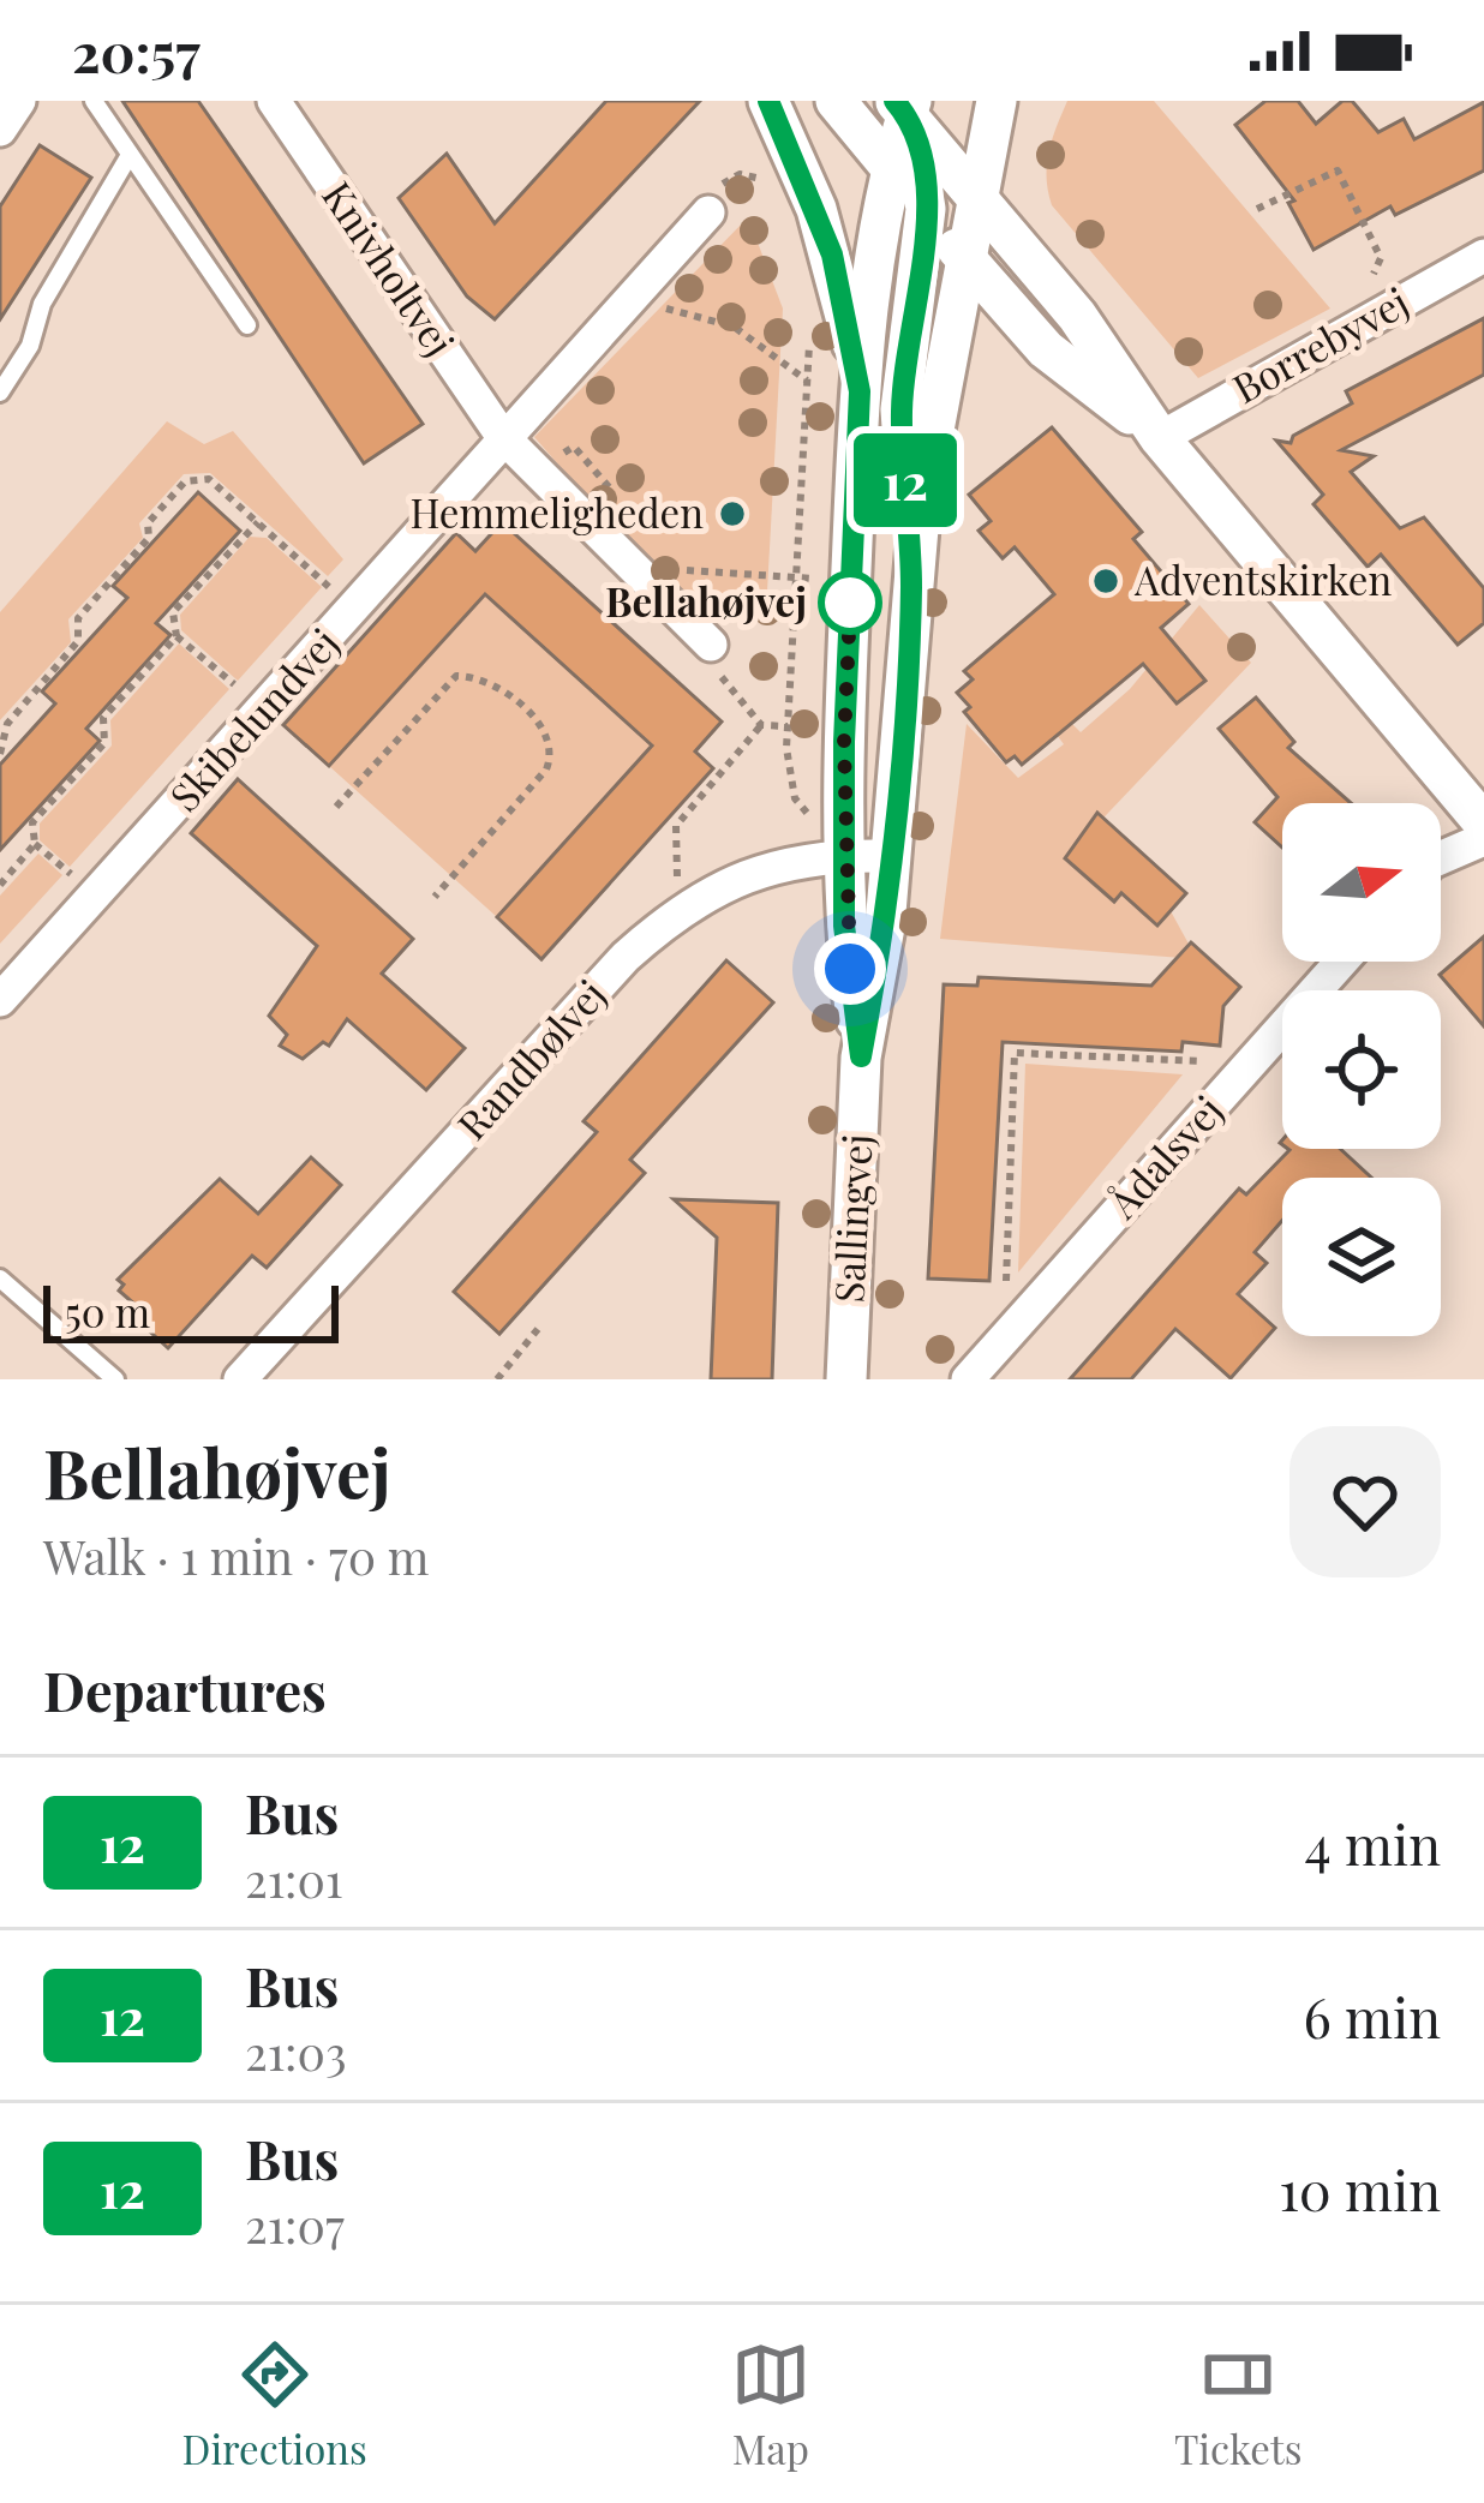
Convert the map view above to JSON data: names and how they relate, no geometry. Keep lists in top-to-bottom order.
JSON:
{
  "streets": {
    "street": [
      "Knivholtvej",
      "Borrebyvej",
      "Skibelundvej",
      "Randbølvej",
      "Ådalsvej",
      "Sallingvej"
    ]
  },
  "crossings": [
    ["Knivholtvej", "Skibelundvej"],
    ["Randbølvej", "Sallingvej"]
  ],
  "places": ["Hemmeligheden", "Adventskirken", "Bellahøjvej"],
  "lines": ["bus line 12"],
  "scale_bar": "50 m",
  "north": "right",
  "page": {
    "status": "20:57",
    "on_map": "12",
    "scale": "50 m",
    "heading": [
      ["Bellahøjvej", "Walk · 1 min · 70 m"],
      "Departures"
    ],
    "list": [
      {
        "mark": "12",
        "name": "Bus",
        "note": "21:01",
        "value": "4 min"
      },
      {
        "mark": "12",
        "name": "Bus",
        "note": "21:03",
        "value": "6 min"
      },
      {
        "mark": "12",
        "name": "Bus",
        "note": "21:07",
        "value": "10 min"
      }
    ],
    "tabs": ["Directions", "Map", "Tickets"]
  }
}
